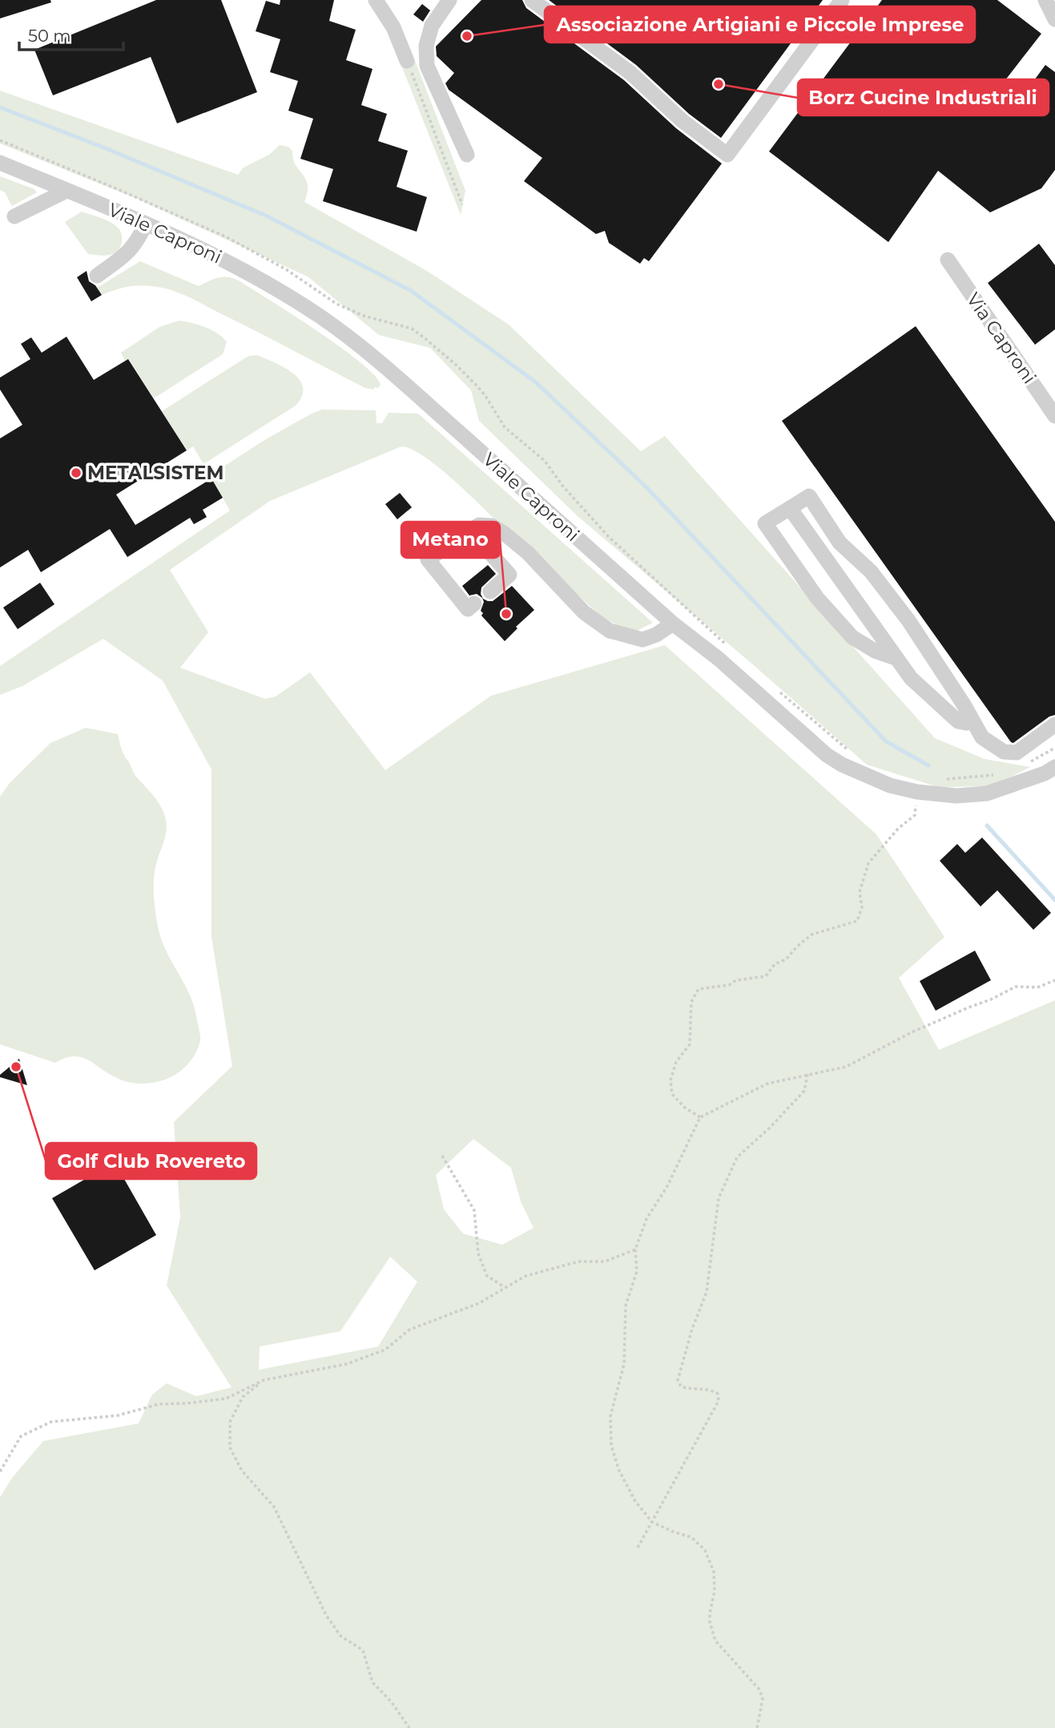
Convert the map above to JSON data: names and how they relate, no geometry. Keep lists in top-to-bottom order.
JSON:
{
  "streets": {
    "street": ["Viale Caproni", "Via Caproni"]
  },
  "places": [
    "Associazione Artigiani e Piccole Imprese",
    "Borz Cucine Industriali",
    "METALSISTEM",
    "Metano",
    "Golf Club Rovereto"
  ],
  "scale_bar": "50 m"
}
